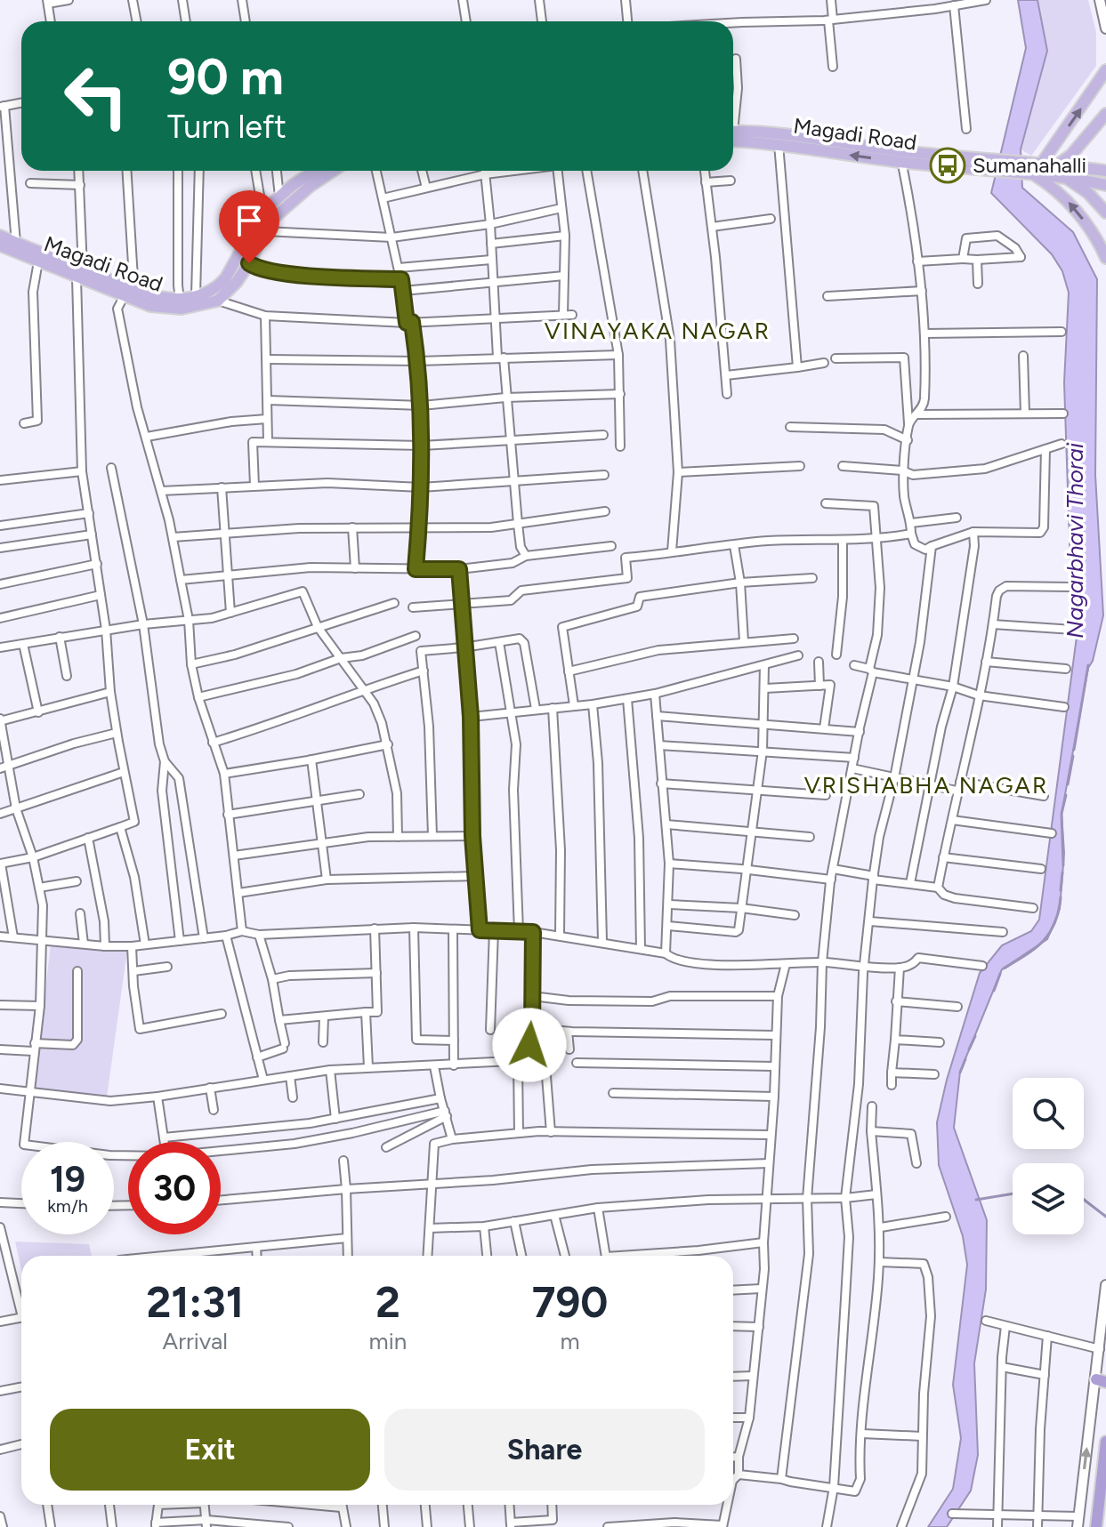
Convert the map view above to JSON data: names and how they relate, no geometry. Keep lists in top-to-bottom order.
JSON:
{
  "streets": {
    "main road": ["Magadi Road"]
  },
  "districts": ["VINAYAKA NAGAR", "VRISHABHA NAGAR"],
  "water": ["Nagarbhavi Thorai"],
  "places": {
    "bus stop": ["Sumanahalli"]
  },
  "page": {
    "turn": ["90 m", "Turn left"],
    "speed": "19 km/h",
    "limit": "30",
    "eta": [
      "21:31",
      "Arrival",
      "2",
      "min",
      "790",
      "m"
    ],
    "buttons": ["Exit", "Share"]
  }
}
